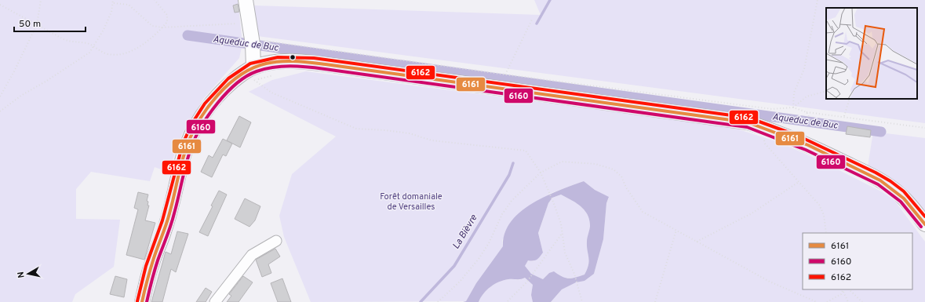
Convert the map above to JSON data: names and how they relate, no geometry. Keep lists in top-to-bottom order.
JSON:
{
  "water": ["Aqueduc de Buc", "La Bièvre"],
  "parks": ["Forêt domaniale de Versailles"],
  "lines": ["transit line 6162", "transit line 6161", "transit line 6160"],
  "legend": ["6161", "6160", "6162"],
  "scale_bar": "50 m",
  "north": "left"
}
